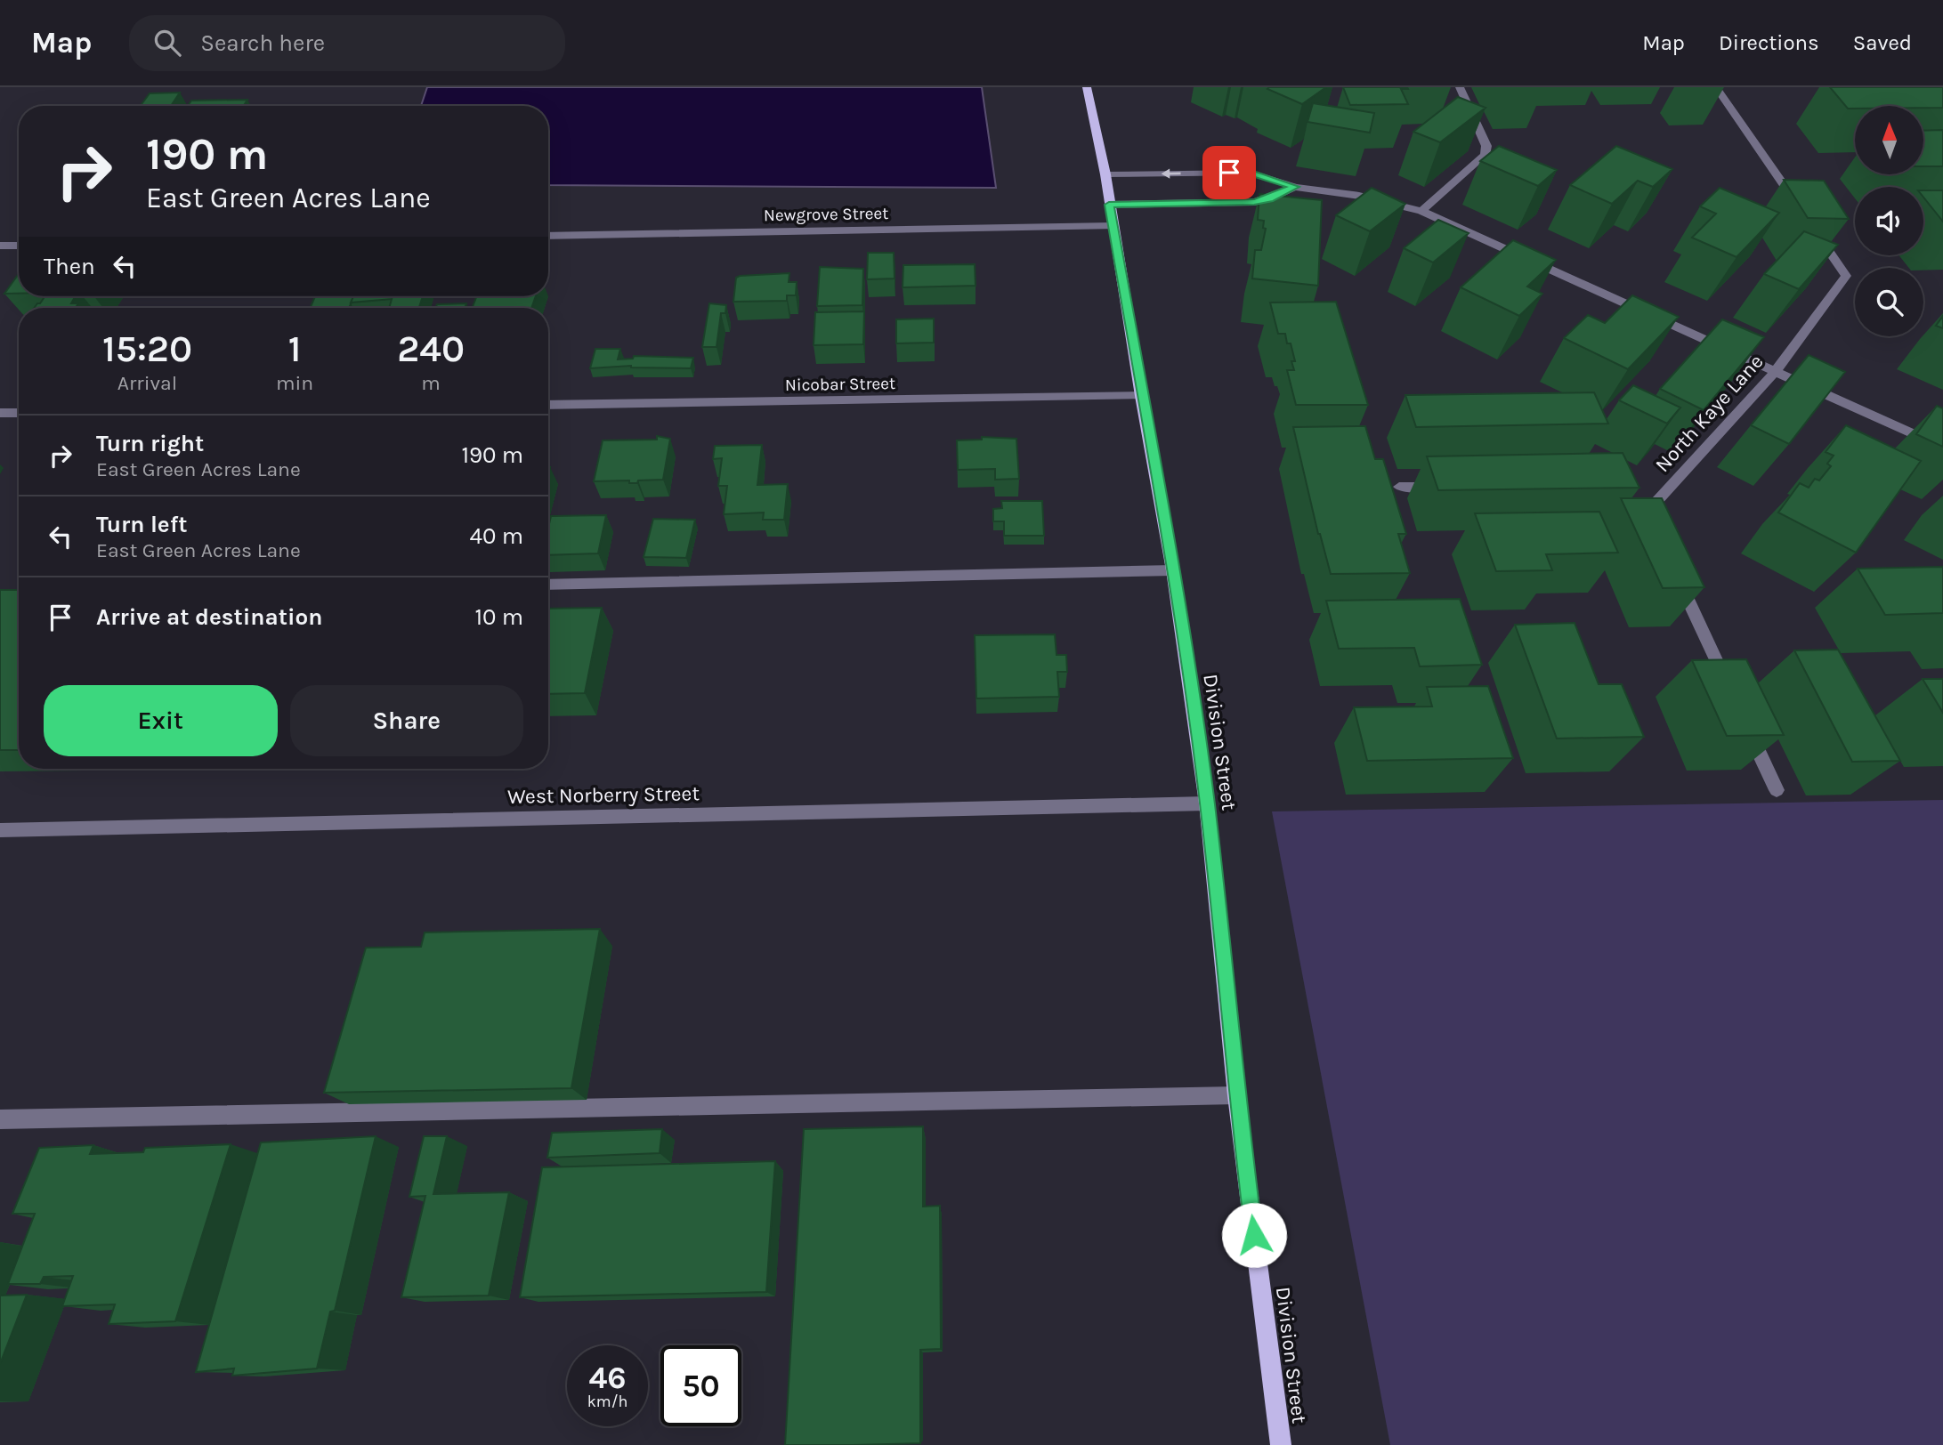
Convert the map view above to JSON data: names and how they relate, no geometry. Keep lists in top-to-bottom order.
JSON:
{
  "streets": {
    "main road": ["Division Street"],
    "street": [
      "Newgrove Street",
      "Nicobar Street",
      "North Kaye Lane",
      "West Norberry Street"
    ]
  },
  "crossings": [
    ["Newgrove Street", "Division Street"],
    ["Nicobar Street", "Division Street"],
    ["Division Street", "West Norberry Street"]
  ],
  "north": "top",
  "page": {
    "header": "Map",
    "search": "Search here",
    "nav": ["Map", "Directions", "Saved"],
    "turn": ["190 m", "East Green Acres Lane"],
    "then": "Then",
    "eta": [
      "15:20",
      "Arrival",
      "1",
      "min",
      "240",
      "m"
    ],
    "list": [
      {
        "name": "Turn right",
        "note": "East Green Acres Lane",
        "value": "190 m"
      },
      {
        "name": "Turn left",
        "note": "East Green Acres Lane",
        "value": "40 m"
      },
      {
        "name": "Arrive at destination",
        "value": "10 m"
      }
    ],
    "buttons": ["Exit", "Share"],
    "speed": "46 km/h",
    "limit": "50"
  }
}
